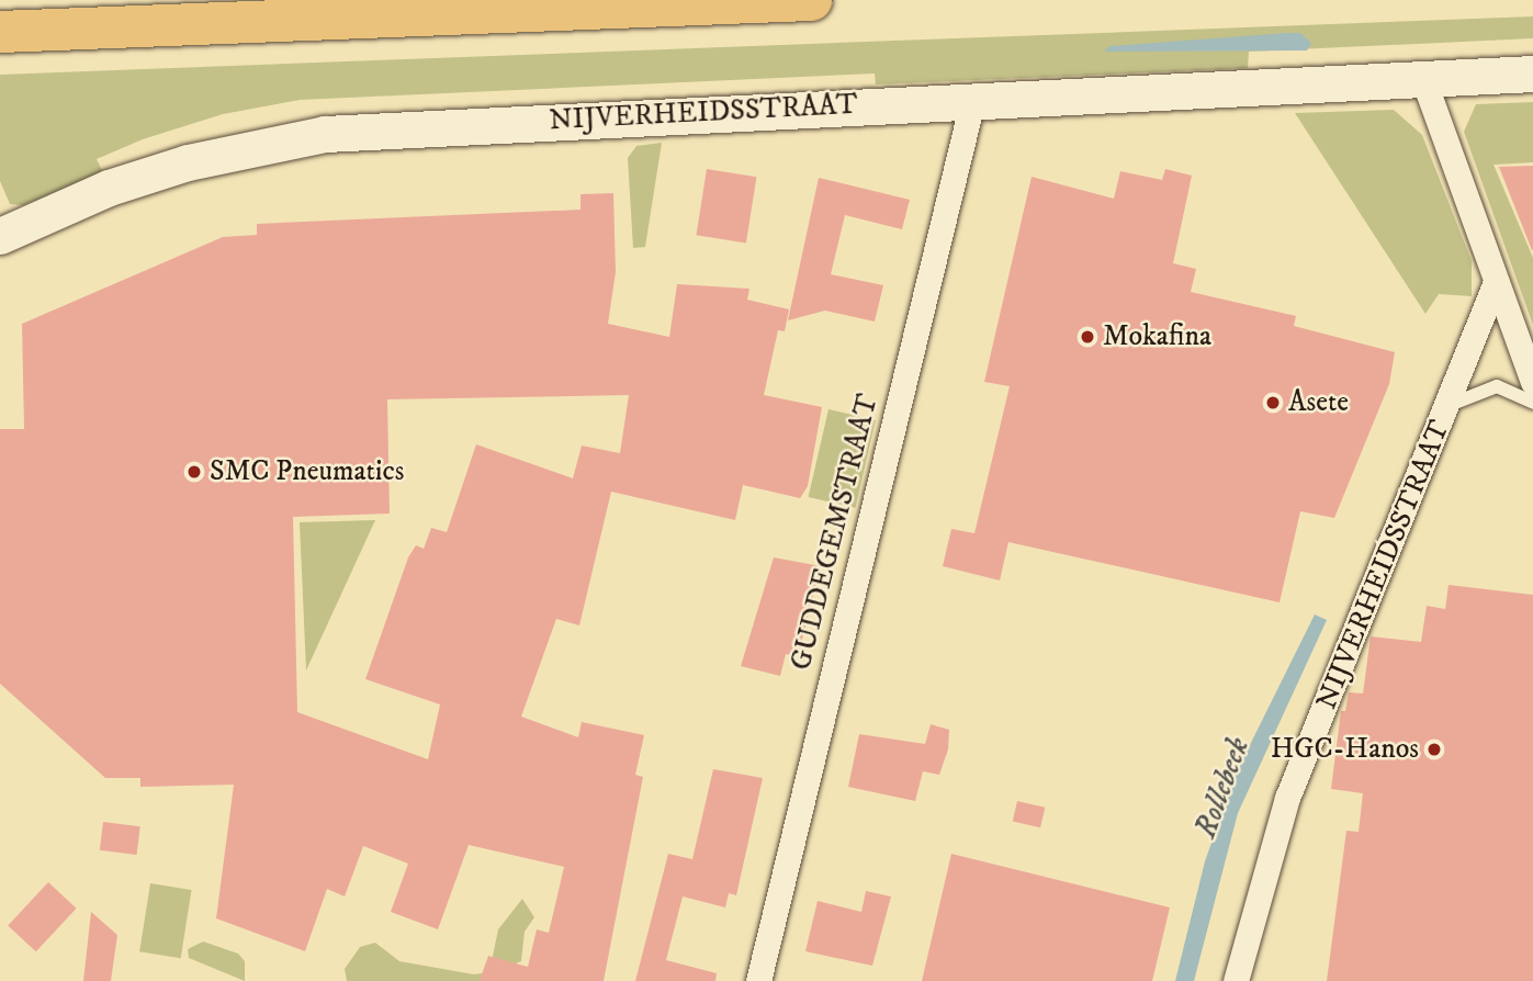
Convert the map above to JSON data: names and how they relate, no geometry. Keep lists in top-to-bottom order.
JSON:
{
  "streets": {
    "street": ["NIJVERHEIDSSTRAAT", "GUDDEGEMSTRAAT"]
  },
  "crossings": [
    ["NIJVERHEIDSSTRAAT", "GUDDEGEMSTRAAT"]
  ],
  "water": ["Rollebeek"],
  "places": [
    "Mokafina",
    "Asete",
    "SMC Pneumatics",
    "HGC-Hanos"
  ]
}
